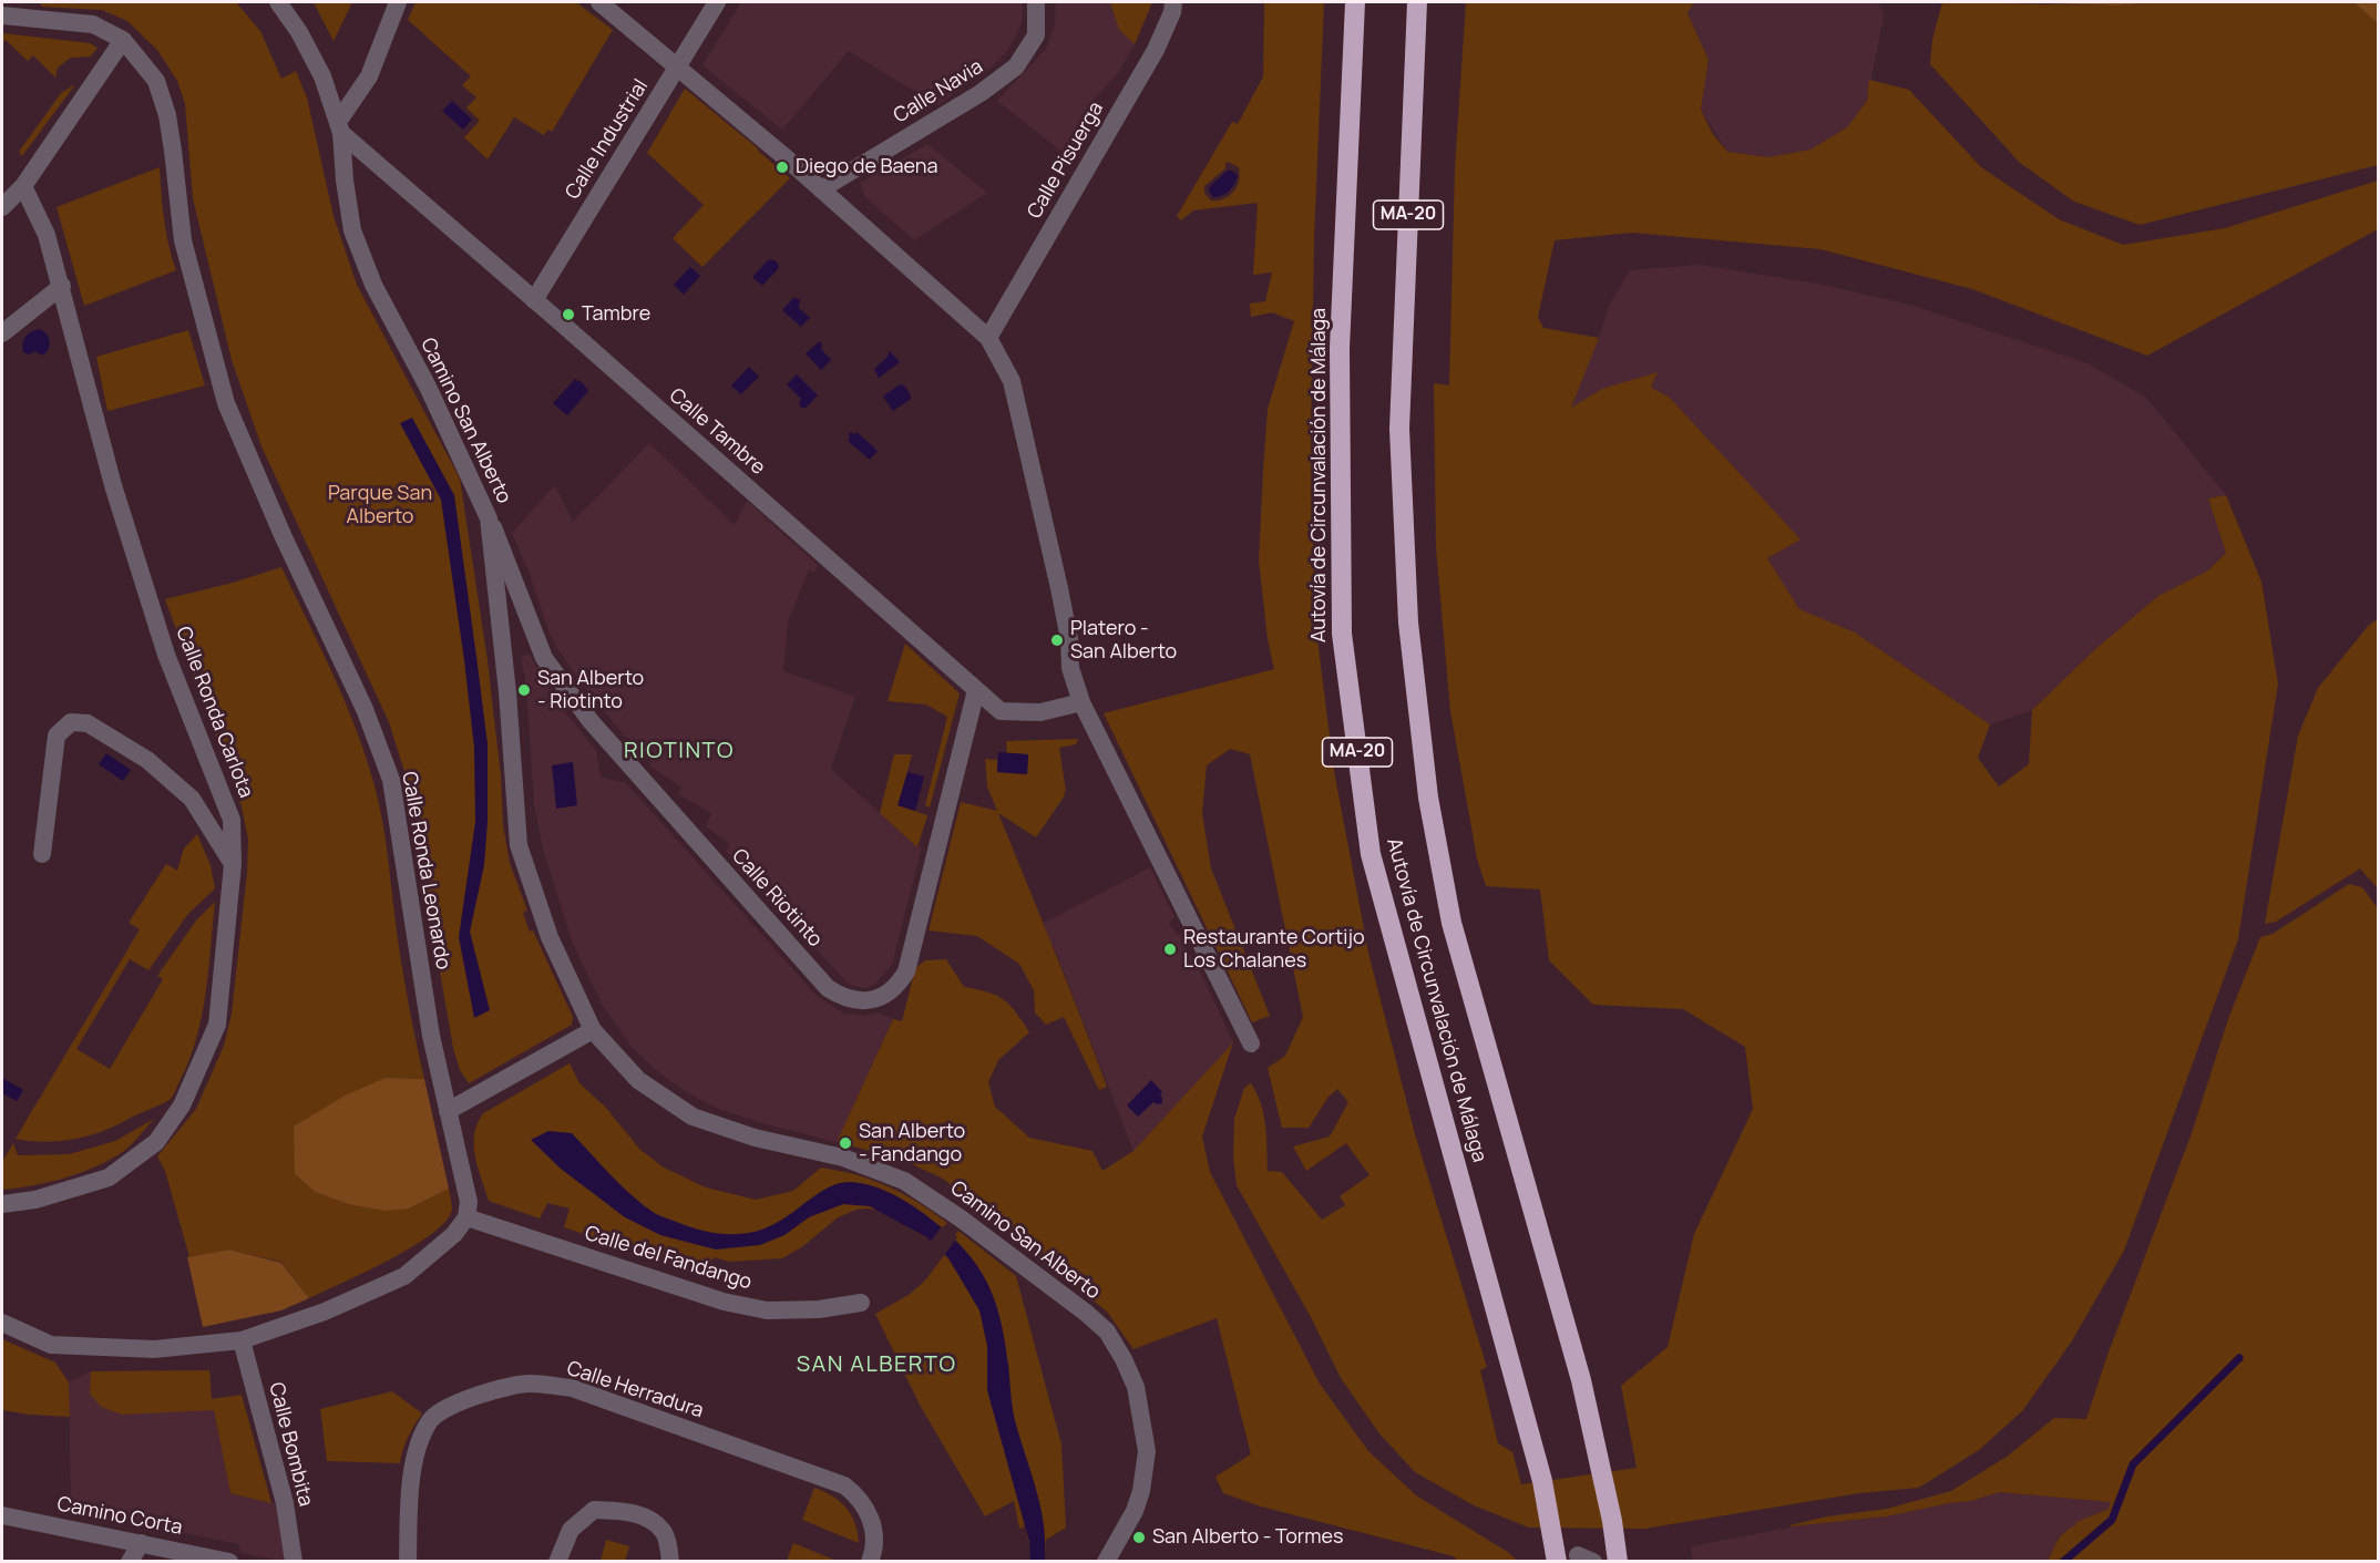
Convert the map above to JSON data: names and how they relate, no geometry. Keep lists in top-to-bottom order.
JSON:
{
  "streets": {
    "highway": ["MA-20", "Autovía de Circunvalación de Málaga"],
    "street": [
      "Calle Navia",
      "Calle Industrial",
      "Calle Pisuerga",
      "Camino San Alberto",
      "Calle Tambre",
      "Calle Ronda Carlota",
      "Calle Ronda Leonardo",
      "Calle Riotinto",
      "Calle del Fandango",
      "Calle Herradura",
      "Calle Bombita",
      "Camino Corta"
    ]
  },
  "crossings": [
    ["Calle Industrial", "Calle Tambre"],
    ["Camino San Alberto", "Calle Tambre"],
    ["Camino San Alberto", "Calle Riotinto"],
    ["Calle Tambre", "Calle Riotinto"],
    ["Calle Ronda Leonardo", "Calle del Fandango"]
  ],
  "districts": ["RIOTINTO", "SAN ALBERTO"],
  "parks": ["Parque San Alberto"],
  "places": [
    "Diego de Baena",
    "Tambre",
    "Platero - San Alberto",
    "San Alberto - Riotinto",
    "Restaurante Cortijo Los Chalanes",
    "San Alberto - Fandango",
    "San Alberto - Tormes"
  ]
}
